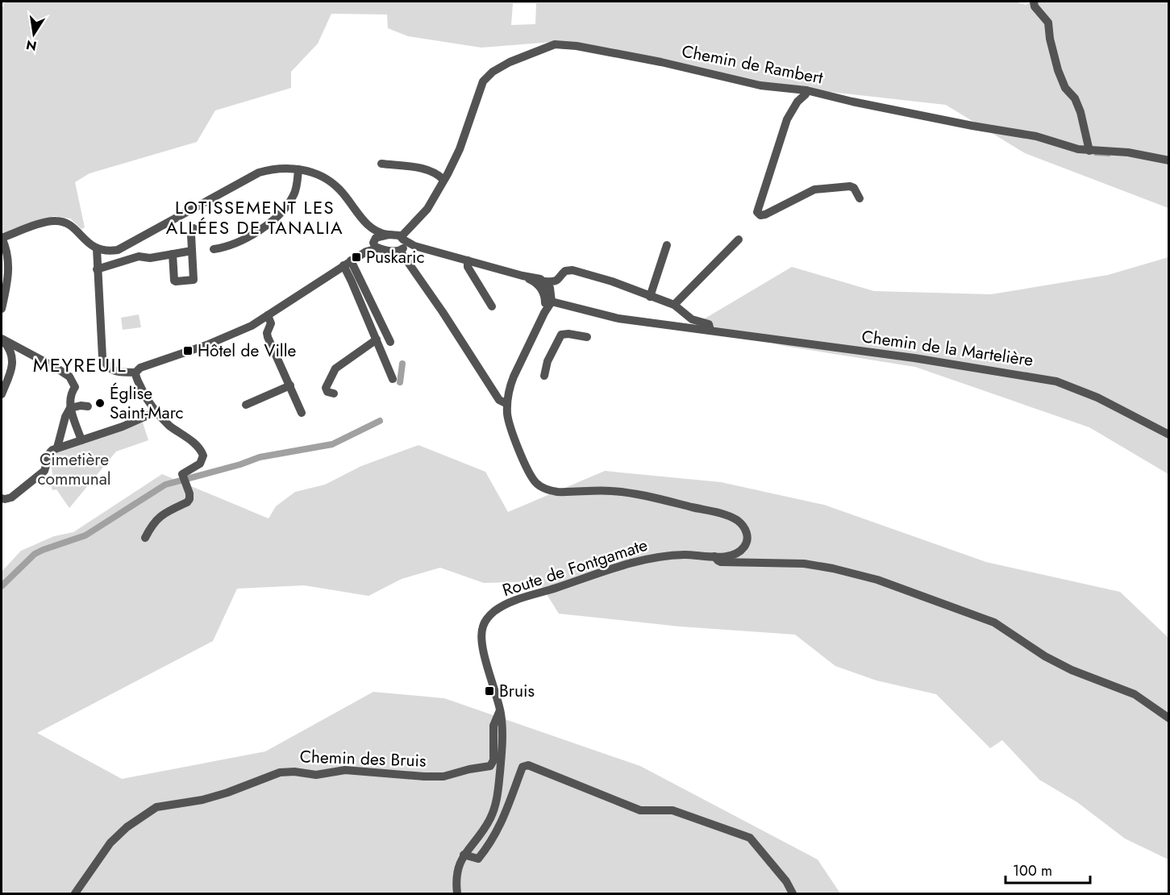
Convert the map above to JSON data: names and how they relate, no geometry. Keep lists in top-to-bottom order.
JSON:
{
  "streets": {
    "street": [
      "Chemin de Rambert",
      "Chemin de la Martelière",
      "Route de Fontgamate",
      "Chemin des Bruis"
    ]
  },
  "crossings": [
    ["Route de Fontgamate", "Chemin des Bruis"]
  ],
  "districts": ["LOTISSEMENT LES ALLÉES DE TANALIA", "MEYREUIL"],
  "parks": ["Cimetière communal"],
  "places": {
    "transit": ["Puskaric", "Hôtel de Ville", "Bruis"],
    "other": ["Église Saint-Marc"]
  },
  "scale_bar": "100 m",
  "north": "bottom"
}
